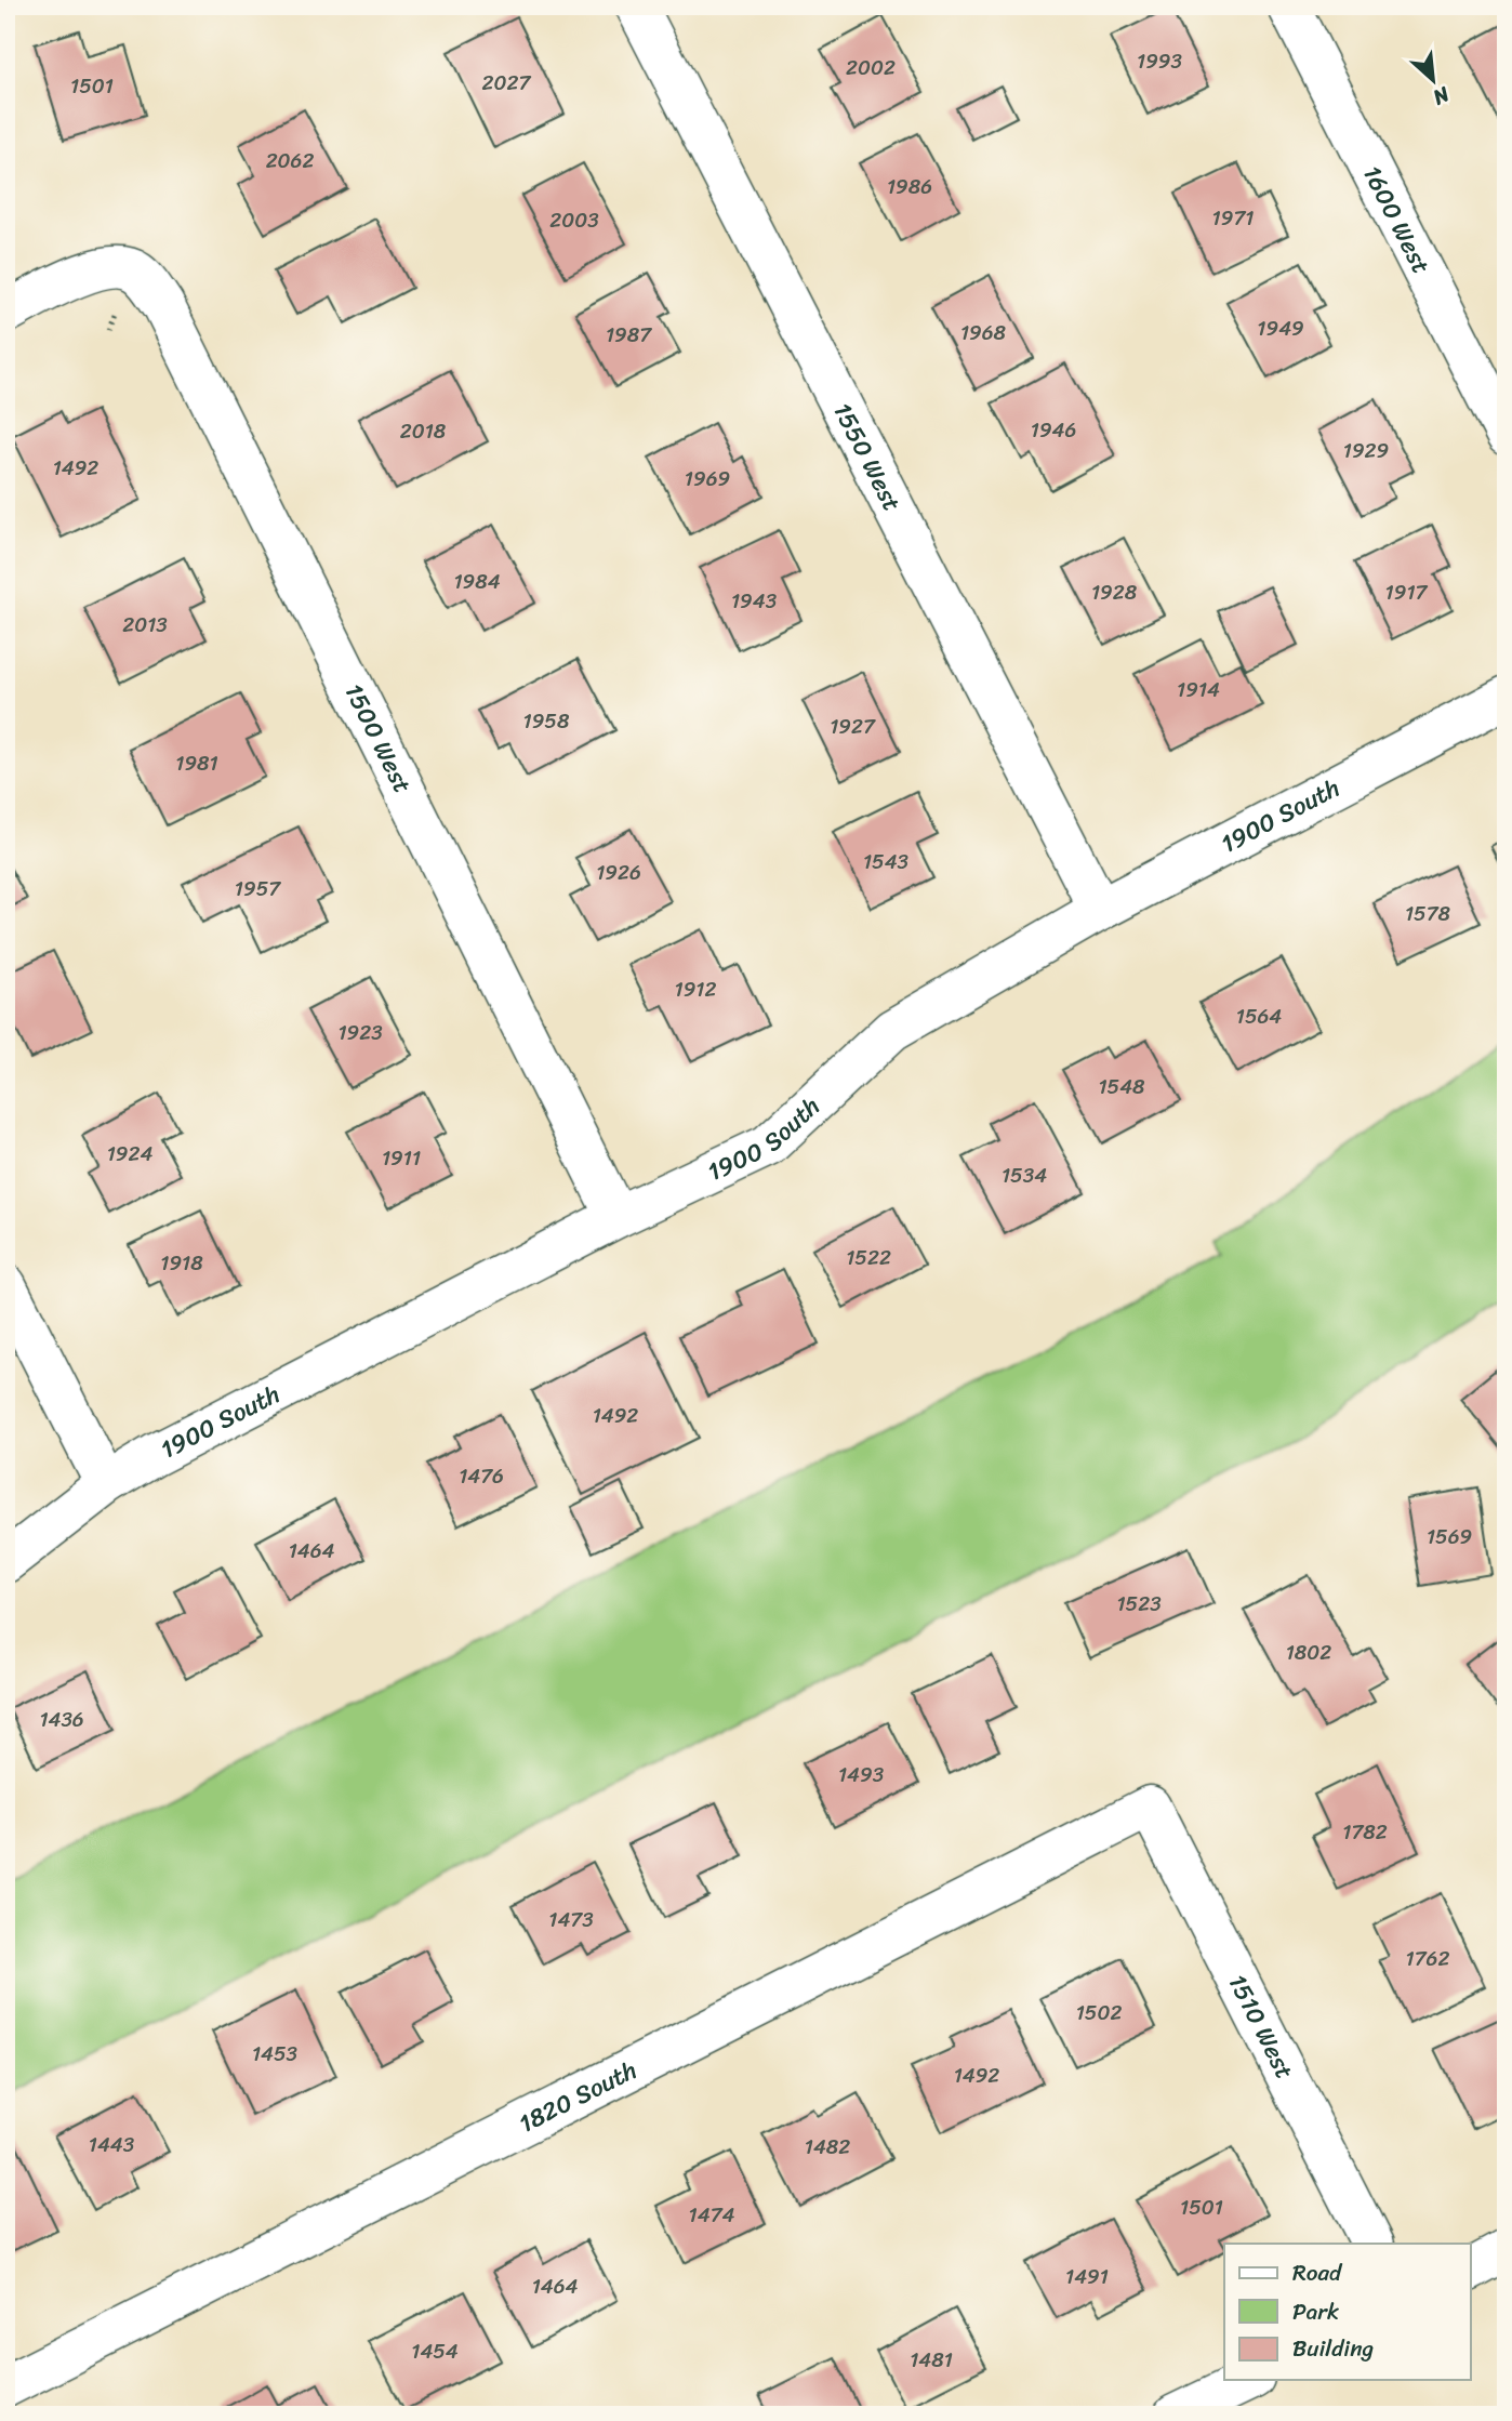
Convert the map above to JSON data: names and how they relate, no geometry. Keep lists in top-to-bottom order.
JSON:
{
  "streets": {
    "street": [
      "1600 West",
      "1550 West",
      "1500 West",
      "1900 South",
      "1510 West",
      "1820 South"
    ]
  },
  "crossings": [
    ["1550 West", "1900 South"],
    ["1500 West", "1900 South"],
    ["1510 West", "1820 South"]
  ],
  "house_numbers": [
    "1993",
    "2002",
    "2027",
    "1501",
    "2062",
    "1986",
    "1971",
    "2003",
    "1949",
    "1968",
    "1987",
    "1946",
    "2018",
    "1929",
    "1492",
    "1969",
    "1984",
    "1928",
    "1917",
    "1943",
    "2013",
    "1914",
    "1958",
    "1927",
    "1981",
    "1543",
    "1926",
    "1957",
    "1578",
    "1912",
    "1564",
    "1923",
    "1548",
    "1924",
    "1911",
    "1534",
    "1522",
    "1918",
    "1492",
    "1476",
    "1569",
    "1464",
    "1523",
    "1802",
    "1436",
    "1493",
    "1782",
    "1473",
    "1762",
    "1502",
    "1453",
    "1492",
    "1443",
    "1482",
    "1501",
    "1474",
    "1491",
    "1464",
    "1454",
    "1481"
  ],
  "legend": ["Road", "Park", "Building"],
  "north": "bottom right"
}
